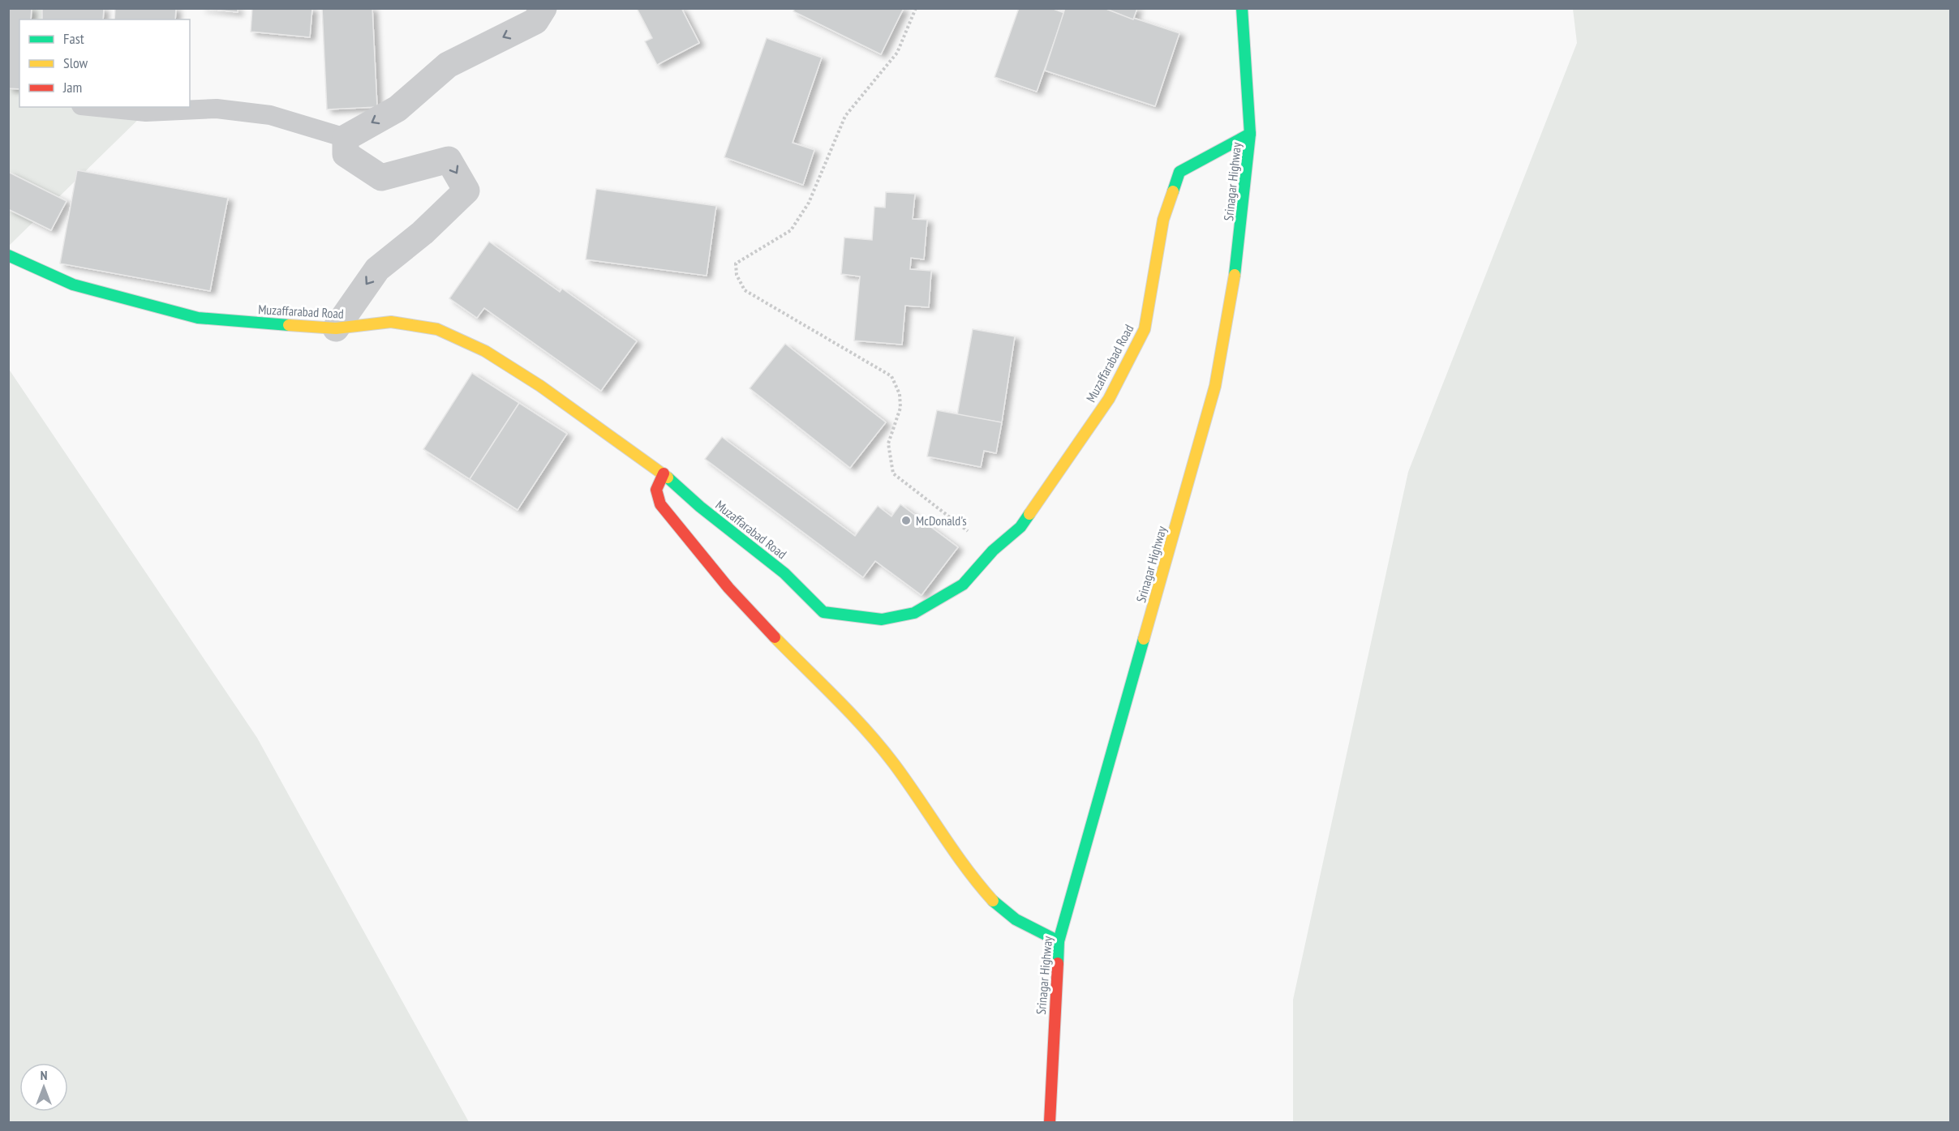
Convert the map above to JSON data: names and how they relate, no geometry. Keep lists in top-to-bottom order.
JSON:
{
  "streets": {
    "main road": ["Srinagar Highway", "Muzaffarabad Road"]
  },
  "crossings": [
    ["Srinagar Highway", "Muzaffarabad Road"]
  ],
  "places": ["McDonald's"],
  "legend": ["Fast", "Slow", "Jam"],
  "north": "top"
}
